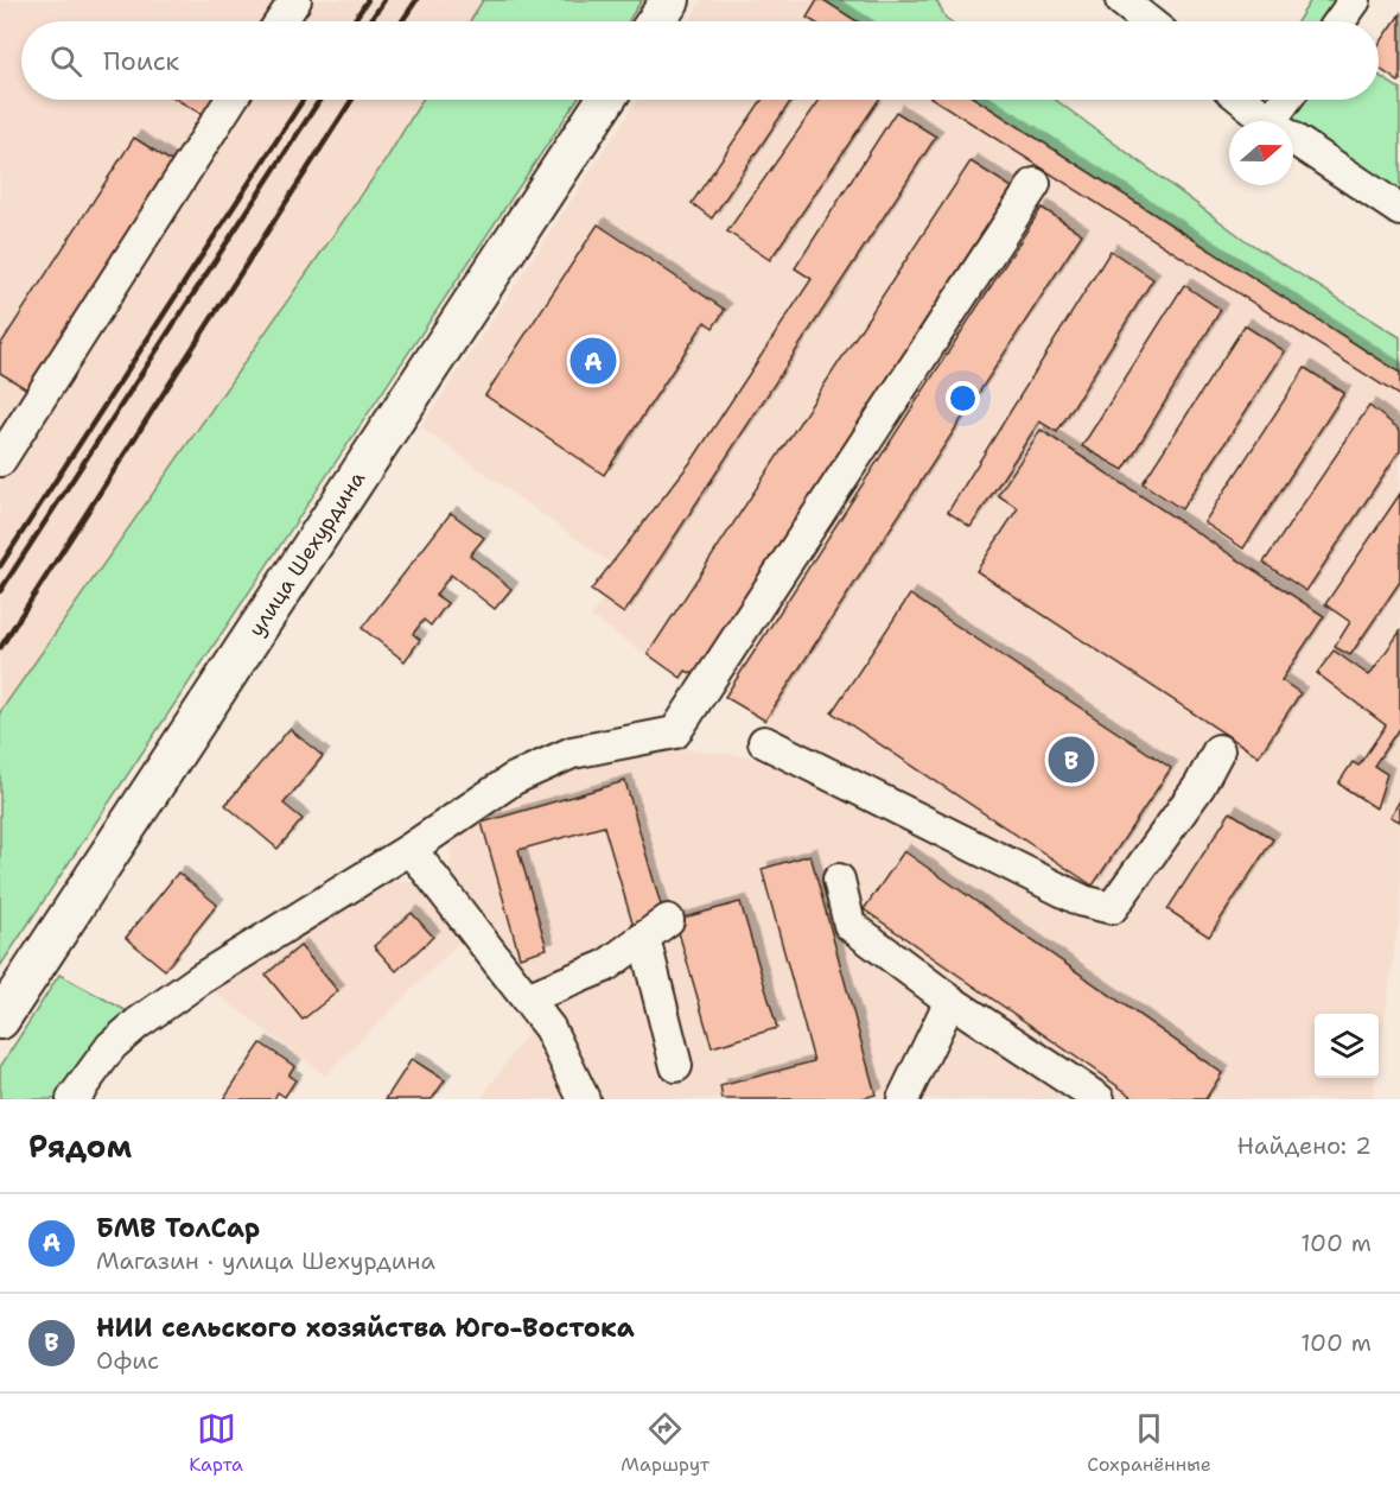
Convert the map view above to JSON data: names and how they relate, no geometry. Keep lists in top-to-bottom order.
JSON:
{
  "streets": {
    "main road": ["улица Шехурдина"]
  },
  "north": "right",
  "page": {
    "search": "Поиск",
    "pins": ["A", "B"],
    "heading": ["Рядом", "Найдено: 2"],
    "list": [
      {
        "mark": "A",
        "name": "БМВ ТолСар",
        "note": "Магазин · улица Шехурдина",
        "value": "100 m"
      },
      {
        "mark": "B",
        "name": "НИИ сельского хозяйства Юго-Востока",
        "note": "Офис",
        "value": "100 m"
      }
    ],
    "nav": ["Карта", "Маршрут", "Сохранённые"]
  }
}
